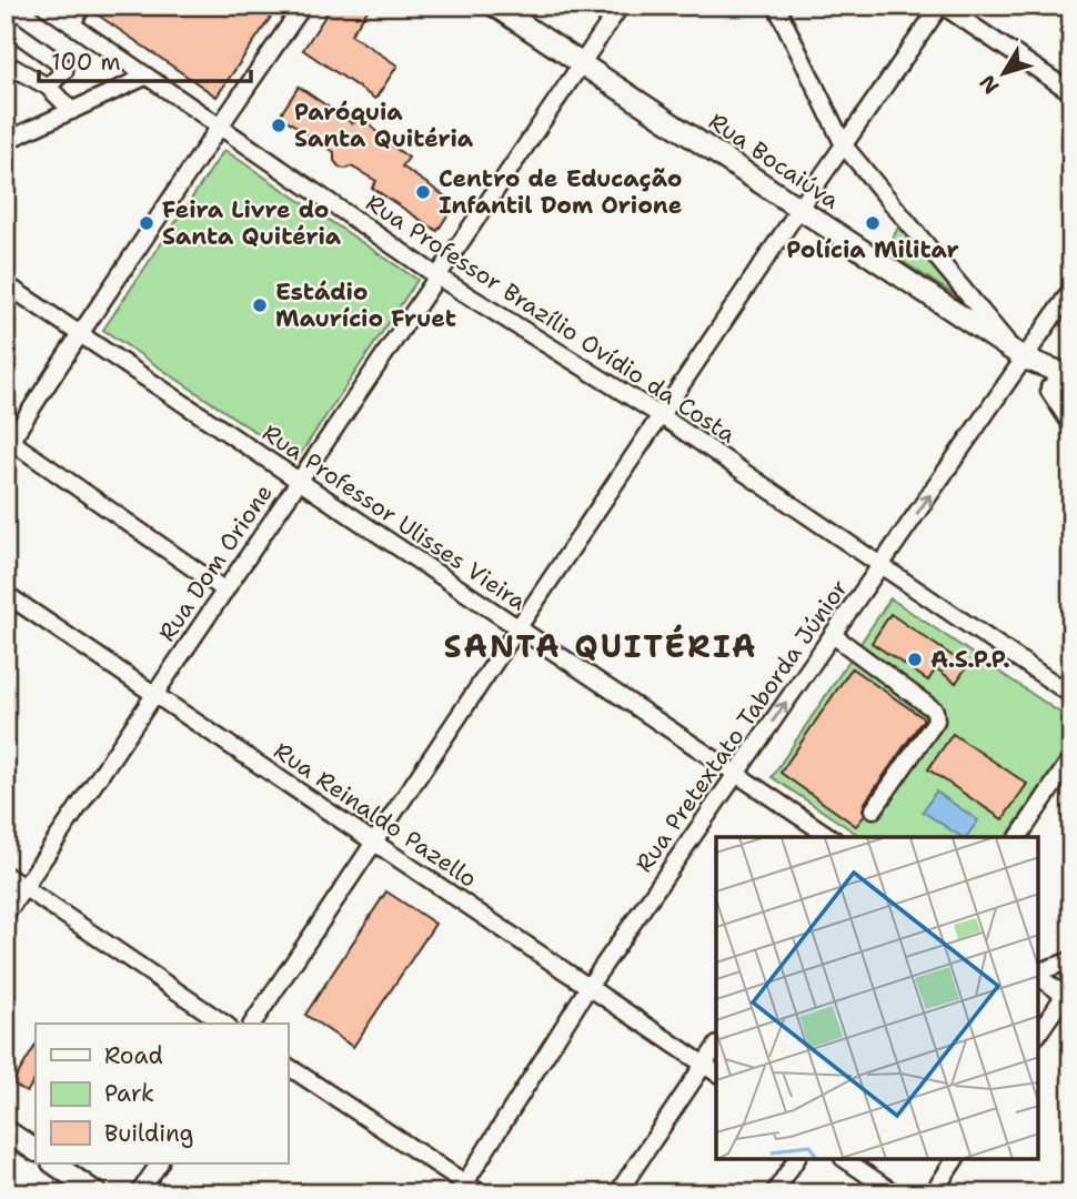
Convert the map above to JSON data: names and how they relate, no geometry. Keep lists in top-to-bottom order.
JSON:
{
  "streets": {
    "main road": ["Rua Bocaiúva"],
    "street": [
      "Rua Professor Brazílio Ovídio da Costa",
      "Rua Professor Ulisses Vieira",
      "Rua Dom Orione",
      "Rua Pretextato Taborda Júnior",
      "Rua Reinaldo Pazello"
    ]
  },
  "crossings": [
    ["Rua Bocaiúva", "Rua Dom Orione"],
    ["Rua Bocaiúva", "Rua Pretextato Taborda Júnior"],
    ["Rua Professor Brazílio Ovídio da Costa", "Rua Dom Orione"],
    ["Rua Professor Brazílio Ovídio da Costa", "Rua Pretextato Taborda Júnior"],
    ["Rua Professor Ulisses Vieira", "Rua Dom Orione"],
    ["Rua Professor Ulisses Vieira", "Rua Pretextato Taborda Júnior"],
    ["Rua Dom Orione", "Rua Reinaldo Pazello"],
    ["Rua Pretextato Taborda Júnior", "Rua Reinaldo Pazello"]
  ],
  "one_way": ["Rua Pretextato Taborda Júnior"],
  "districts": ["SANTA QUITÉRIA"],
  "places": [
    "Paróquia Santa Quitéria",
    "Centro de Educação Infantil Dom Orione",
    "Feira Livre do Santa Quitéria",
    "Polícia Militar",
    "Estádio Maurício Fruet",
    "A.S.P.P."
  ],
  "legend": ["Road", "Park", "Building"],
  "scale_bar": "100 m",
  "north": "bottom left"
}
